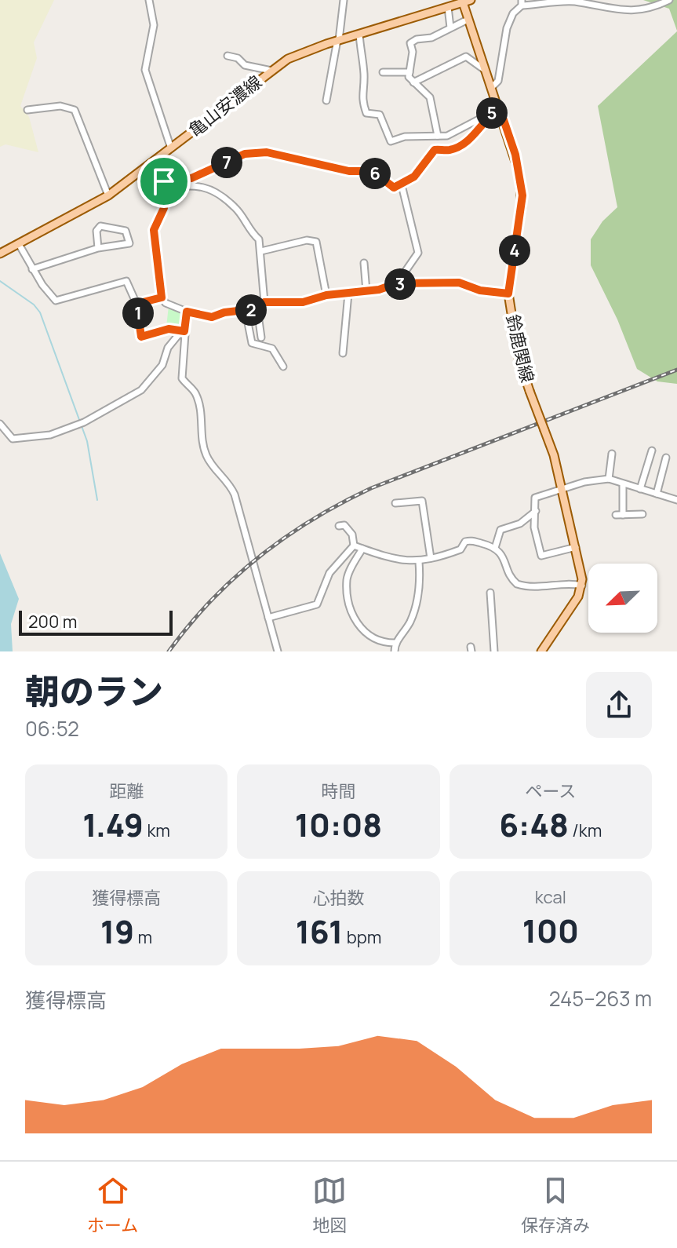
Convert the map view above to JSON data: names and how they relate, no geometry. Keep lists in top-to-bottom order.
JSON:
{
  "streets": {
    "main road": ["亀山安濃線", "鈴鹿関線"]
  },
  "crossings": [
    ["亀山安濃線", "鈴鹿関線"]
  ],
  "scale_bar": "200 m",
  "north": "bottom left",
  "page": {
    "pins": [
      "5",
      "7",
      "6",
      "4",
      "3",
      "2",
      "1"
    ],
    "scale": "200 m",
    "heading": ["朝のラン", "06:52"],
    "stats": [
      ["距離", "1.49 km"],
      ["時間", "10:08"],
      ["ペース", "6:48 /km"],
      ["獲得標高", "19 m"],
      ["心拍数", "161 bpm"],
      ["kcal", "100"]
    ],
    "chart": ["獲得標高", "245–263 m"],
    "tabs": ["ホーム", "地図", "保存済み"]
  }
}
